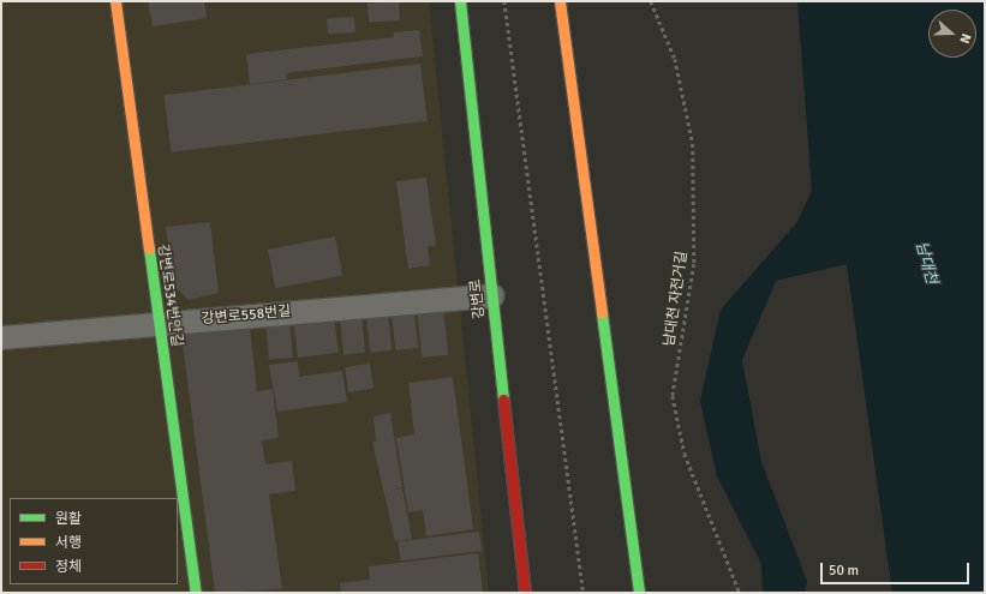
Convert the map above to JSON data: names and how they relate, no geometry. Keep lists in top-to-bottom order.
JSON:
{
  "streets": {
    "street": ["강변로534번안길", "강변로", "강변로558번길"],
    "path": ["남대천 자전거길"]
  },
  "crossings": [
    ["강변로534번안길", "강변로558번길"],
    ["강변로", "강변로558번길"]
  ],
  "water": ["남대천"],
  "legend": ["원활", "서행", "정체"],
  "scale_bar": "50 m",
  "north": "right"
}
